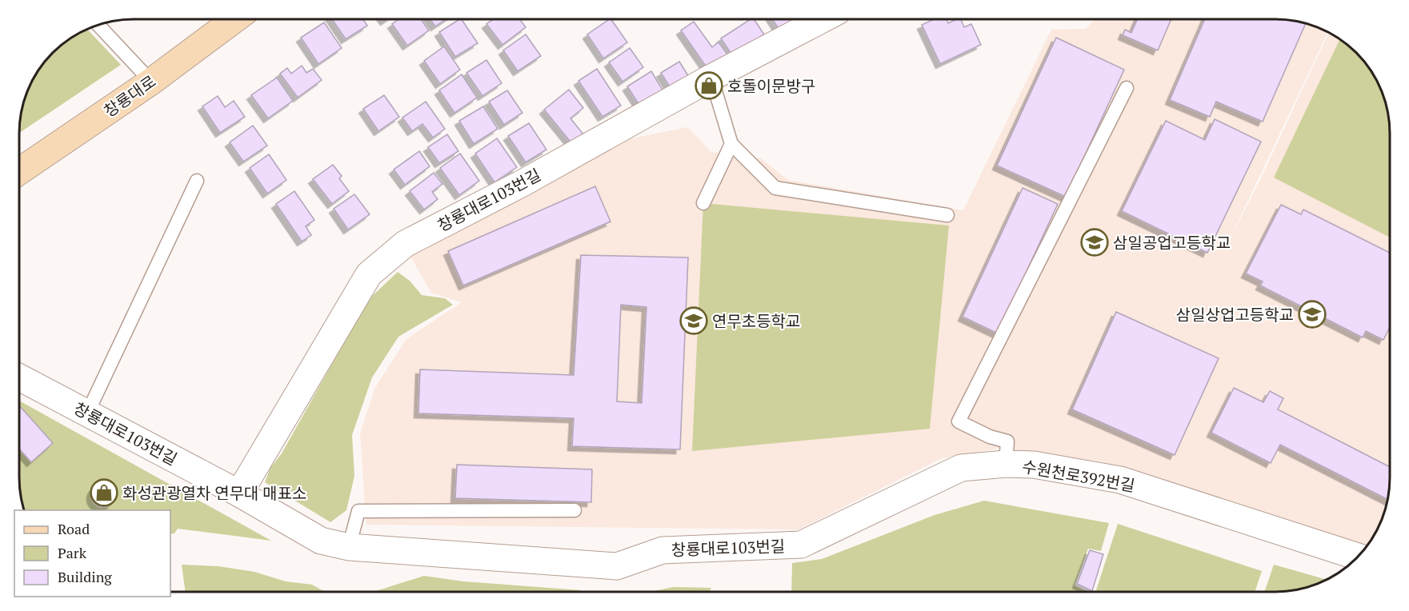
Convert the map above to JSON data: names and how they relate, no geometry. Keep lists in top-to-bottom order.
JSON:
{
  "streets": {
    "street": ["창룡대로", "창룡대로103번길", "수원천로392번길"]
  },
  "crossings": [
    ["창룡대로103번길", "수원천로392번길"]
  ],
  "places": {
    "shop": ["호돌이문방구", "화성관광열차 연무대 매표소"],
    "school or university": ["삼일공업고등학교", "삼일상업고등학교", "연무초등학교"]
  },
  "legend": ["Road", "Park", "Building"]
}
